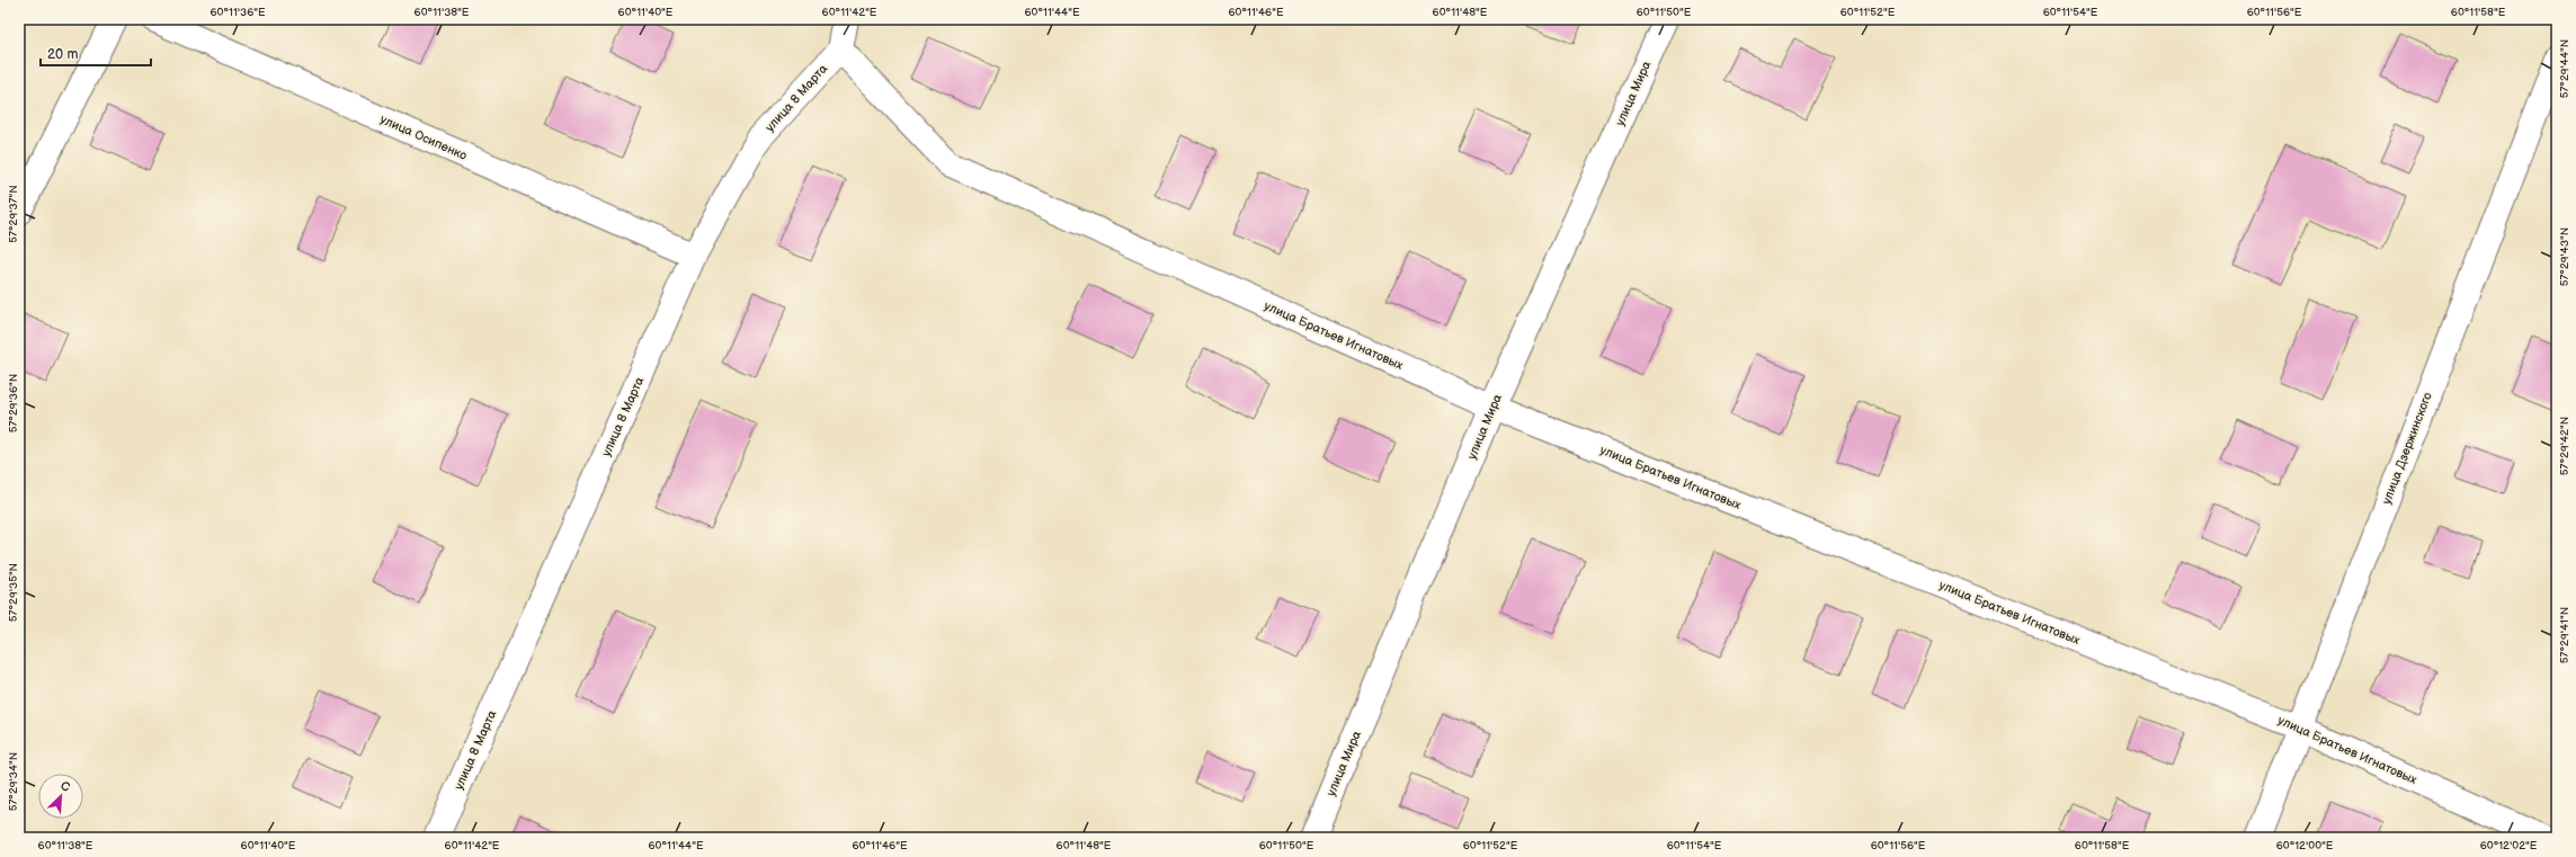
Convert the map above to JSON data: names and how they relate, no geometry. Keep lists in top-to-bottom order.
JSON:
{
  "streets": {
    "street": [
      "улица Мира",
      "улица 8 Марта",
      "улица Осипенко",
      "улица Братьев Игнатовых",
      "улица Дзержинского"
    ]
  },
  "crossings": [
    ["улица Мира", "улица Братьев Игнатовых"],
    ["улица 8 Марта", "улица Осипенко"],
    ["улица 8 Марта", "улица Братьев Игнатовых"],
    ["улица Братьев Игнатовых", "улица Дзержинского"]
  ],
  "scale_bar": "20 m",
  "north": "top right",
  "coordinates": [
    "60°11'36\"E",
    "60°11'38\"E",
    "60°11'40\"E",
    "60°11'42\"E",
    "60°11'44\"E",
    "60°11'46\"E",
    "60°11'48\"E",
    "60°11'50\"E",
    "60°11'52\"E",
    "60°11'54\"E",
    "60°11'56\"E",
    "60°11'58\"E",
    "57°29'44\"N",
    "57°29'37\"N",
    "57°29'43\"N",
    "57°29'36\"N",
    "57°29'42\"N",
    "57°29'35\"N",
    "57°29'41\"N",
    "57°29'34\"N",
    "60°12'00\"E",
    "60°12'02\"E"
  ]
}
